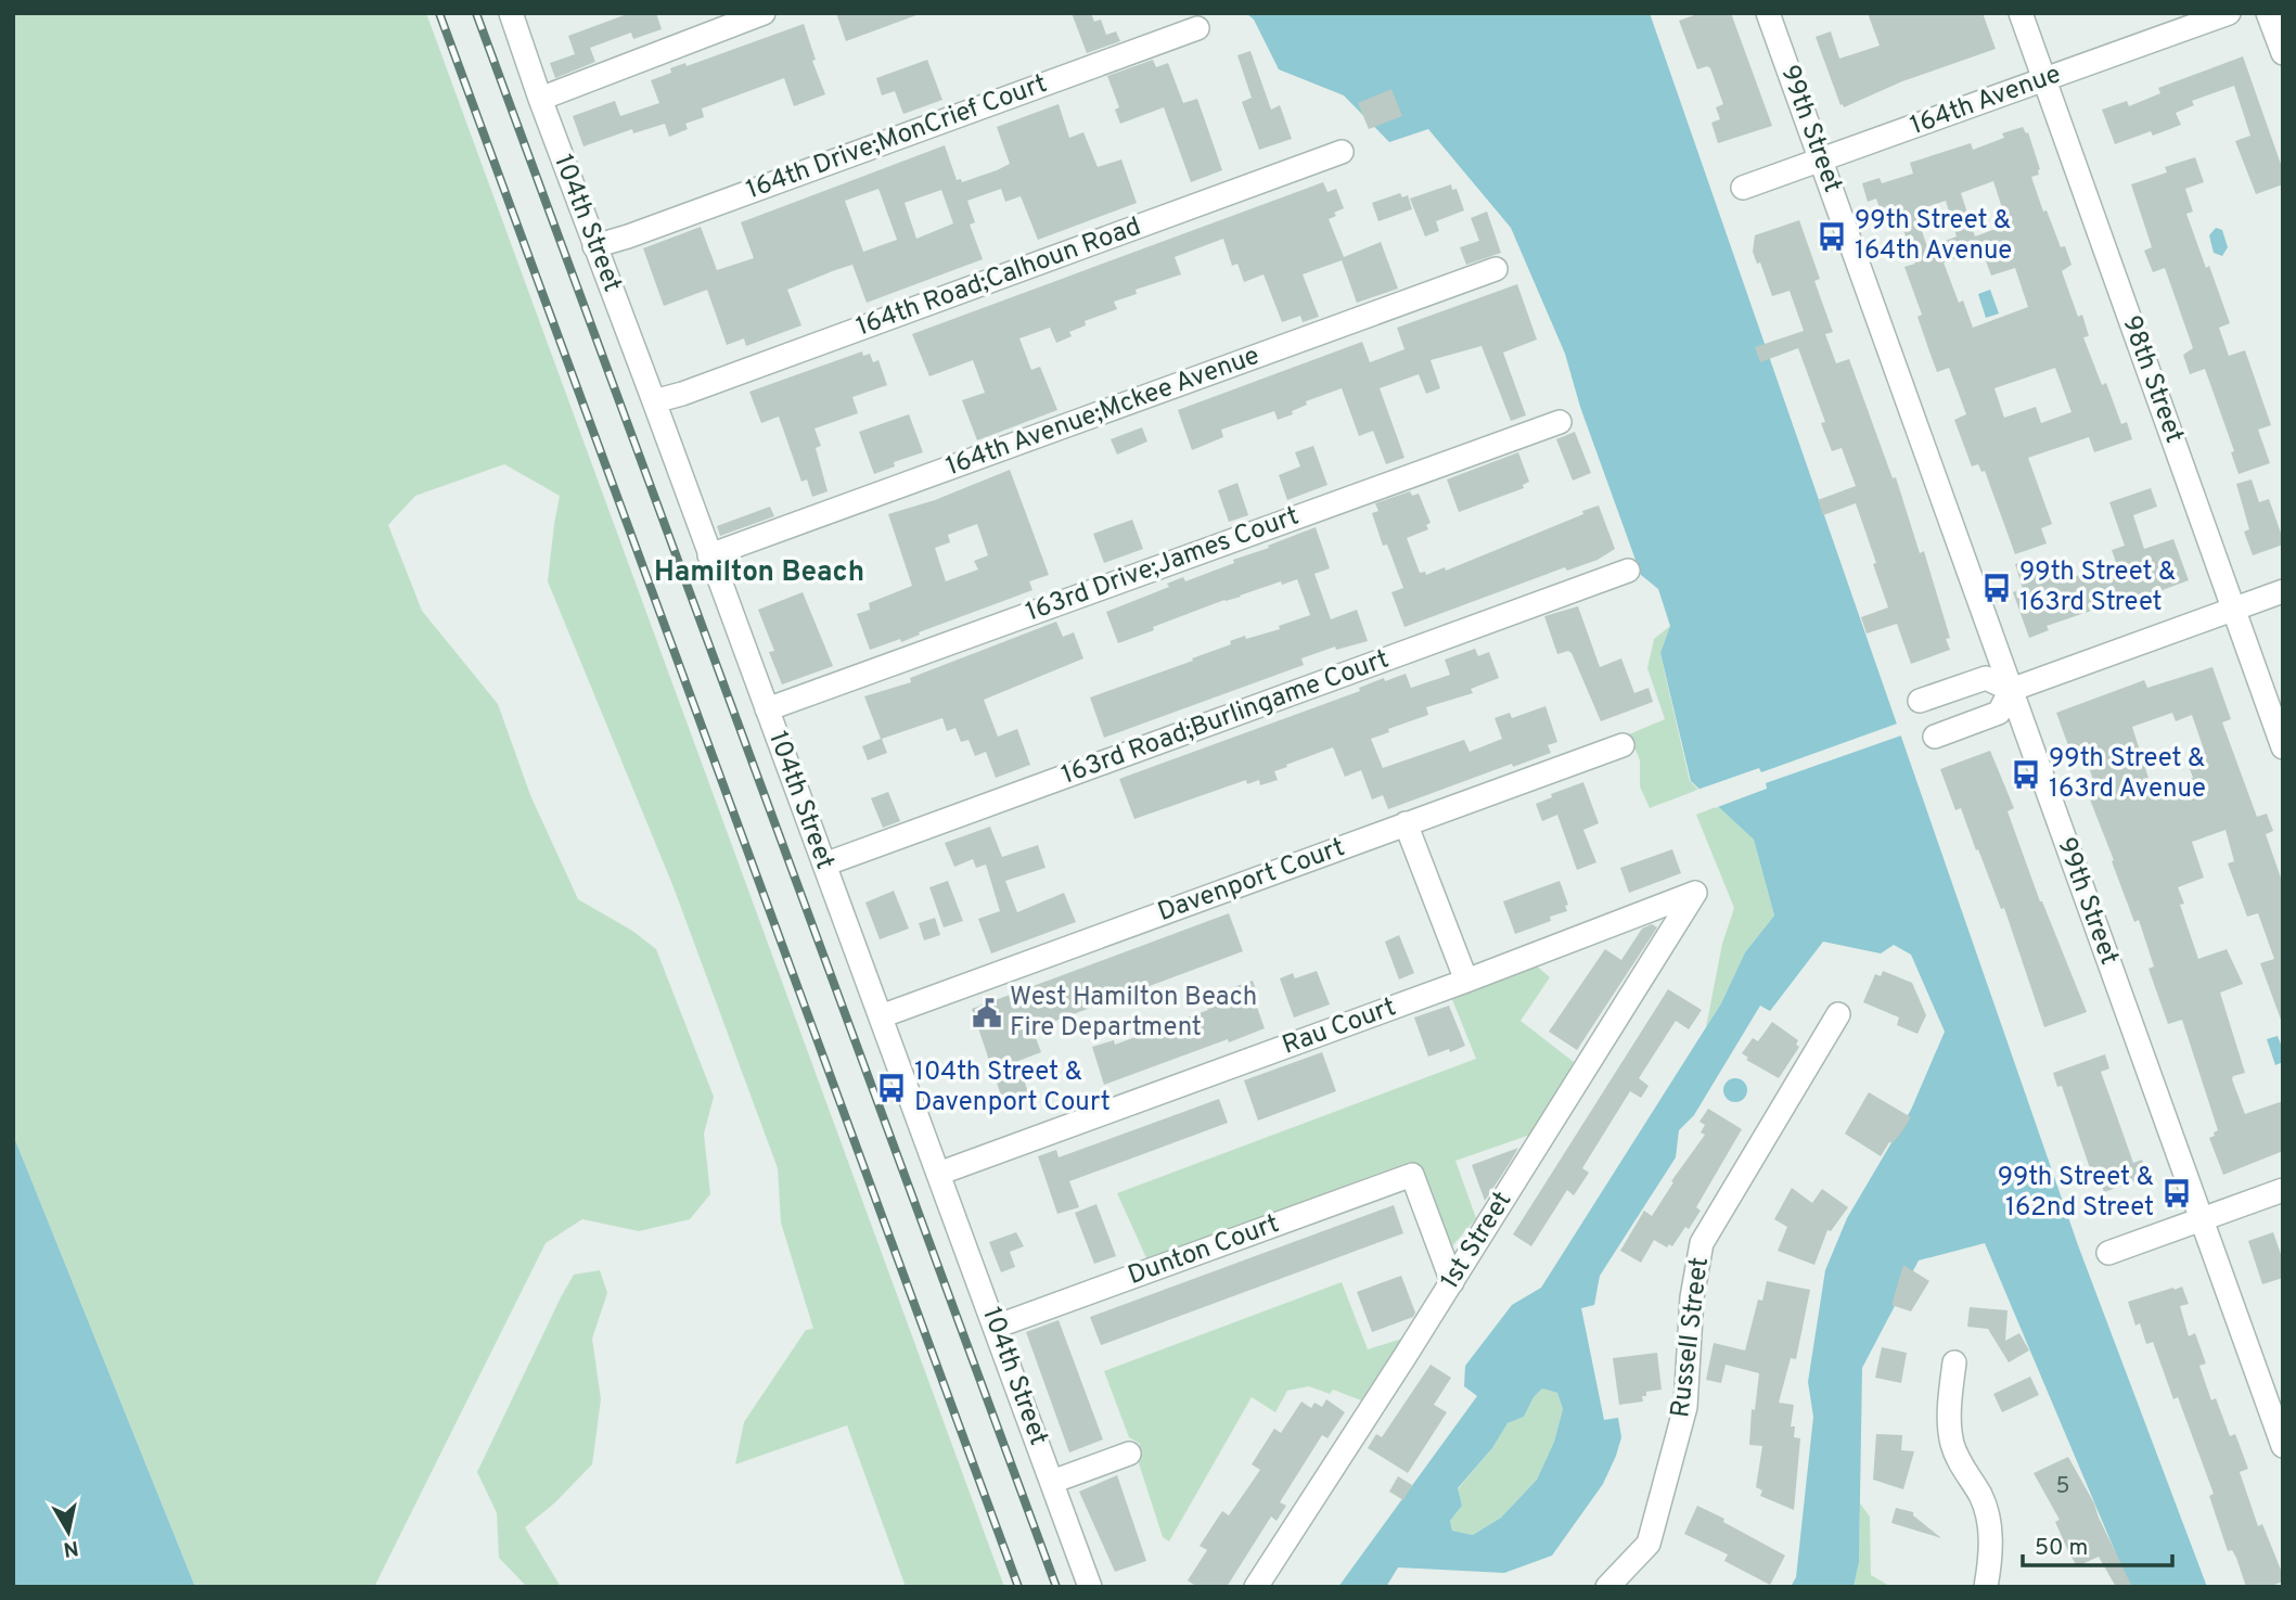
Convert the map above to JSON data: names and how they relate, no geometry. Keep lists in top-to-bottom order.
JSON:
{
  "streets": {
    "street": [
      "164th Avenue",
      "99th Street",
      "164th Drive;MonCrief Court",
      "104th Street",
      "164th Road;Calhoun Road",
      "98th Street",
      "164th Avenue;Mckee Avenue",
      "163rd Drive;James Court",
      "163rd Road;Burlingame Court",
      "Davenport Court",
      "Rau Court",
      "1st Street",
      "Dunton Court",
      "Russell Street"
    ]
  },
  "crossings": [
    ["164th Avenue", "99th Street"],
    ["164th Avenue", "98th Street"],
    ["164th Drive;MonCrief Court", "104th Street"],
    ["104th Street", "164th Road;Calhoun Road"],
    ["104th Street", "164th Avenue;Mckee Avenue"],
    ["104th Street", "163rd Drive;James Court"],
    ["104th Street", "163rd Road;Burlingame Court"],
    ["104th Street", "Davenport Court"],
    ["104th Street", "Rau Court"],
    ["104th Street", "Dunton Court"],
    ["Rau Court", "1st Street"],
    ["1st Street", "Dunton Court"]
  ],
  "districts": ["Hamilton Beach"],
  "places": {
    "bus stop": [
      "99th Street & 164th Avenue",
      "99th Street & 163rd Street",
      "99th Street & 163rd Avenue",
      "104th Street & Davenport Court",
      "99th Street & 162nd Street"
    ],
    "public building": ["West Hamilton Beach Fire Department"]
  },
  "house_numbers": ["5"],
  "scale_bar": "50 m",
  "north": "bottom"
}
